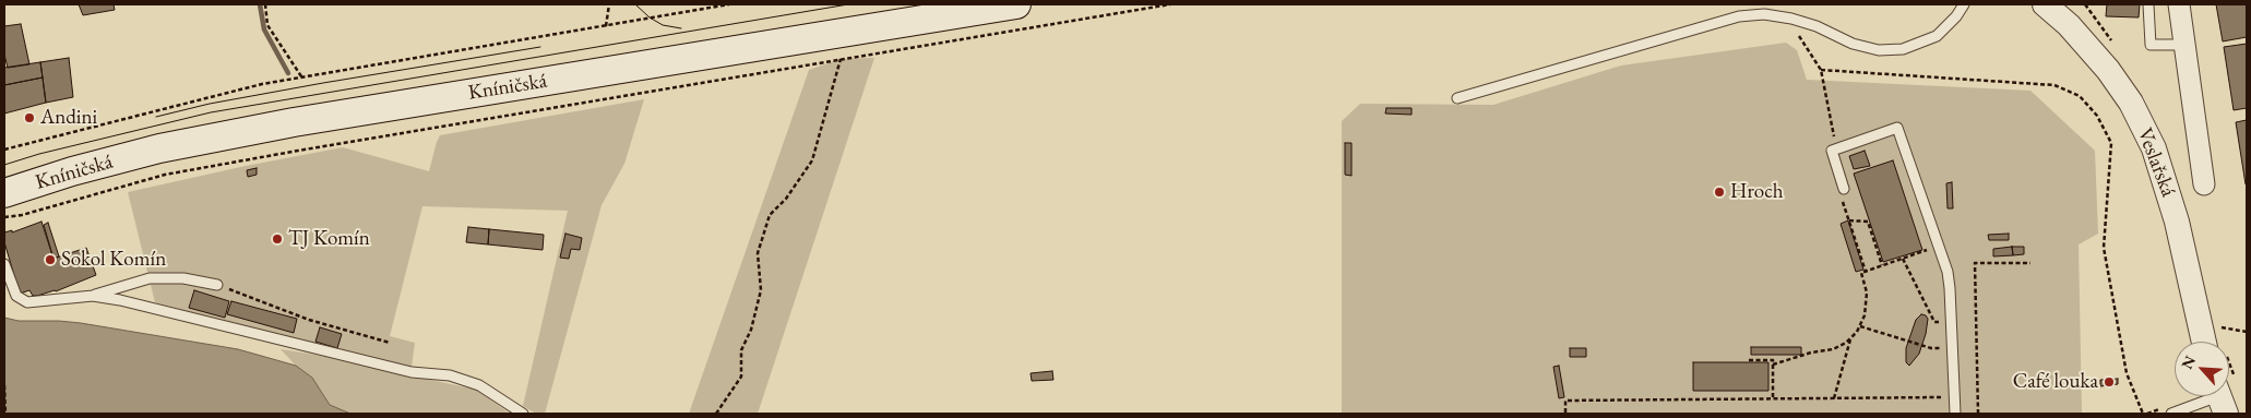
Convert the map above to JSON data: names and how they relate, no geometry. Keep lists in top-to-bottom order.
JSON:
{
  "streets": {
    "main road": ["Kníničská"],
    "street": ["Veslařská"]
  },
  "places": [
    "Andini",
    "Hroch",
    "TJ Komín",
    "Sokol Komín",
    "Café louka"
  ],
  "north": "top left"
}
